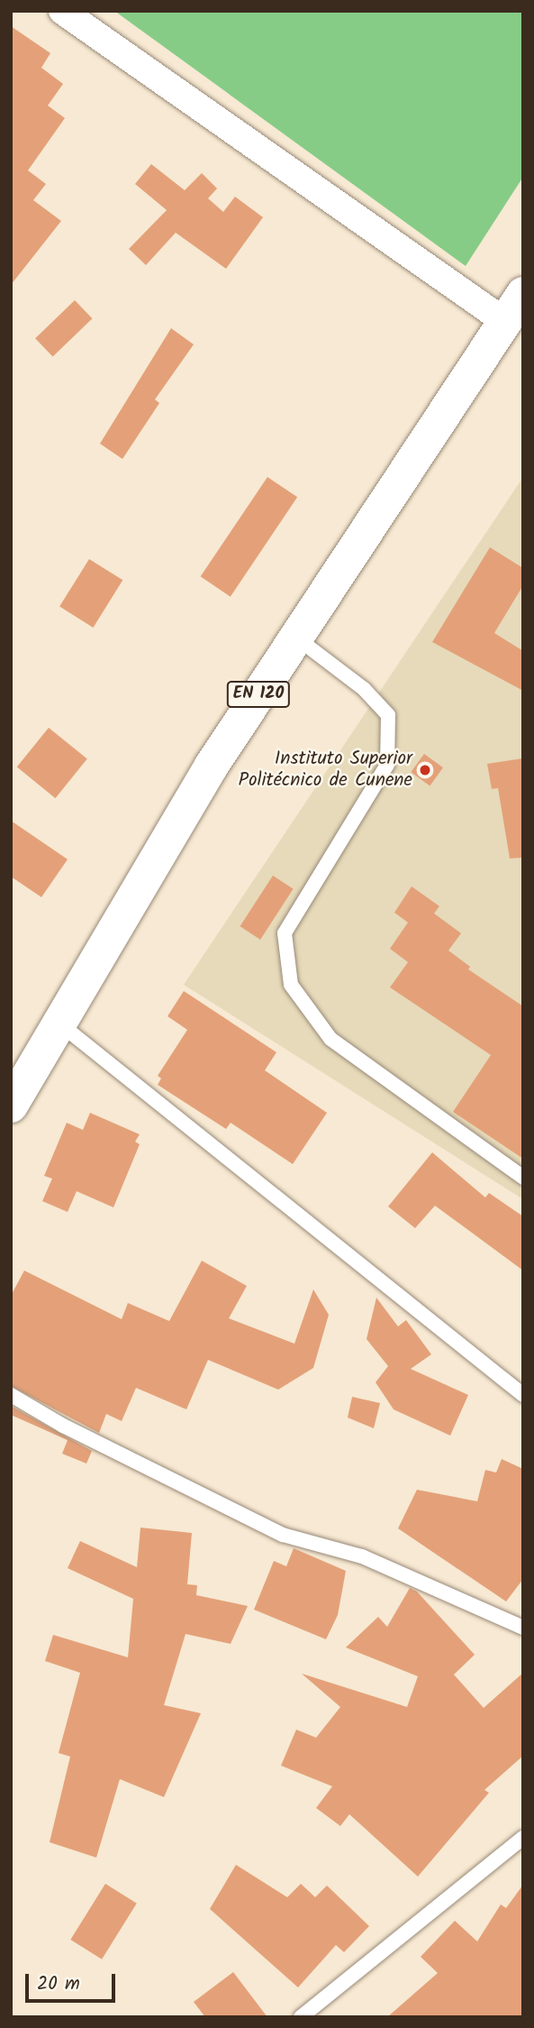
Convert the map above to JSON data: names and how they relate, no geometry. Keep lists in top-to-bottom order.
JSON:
{
  "streets": {
    "main road": ["EN 120"]
  },
  "places": ["Instituto Superior Politécnico de Cunene"],
  "scale_bar": "20 m"
}
